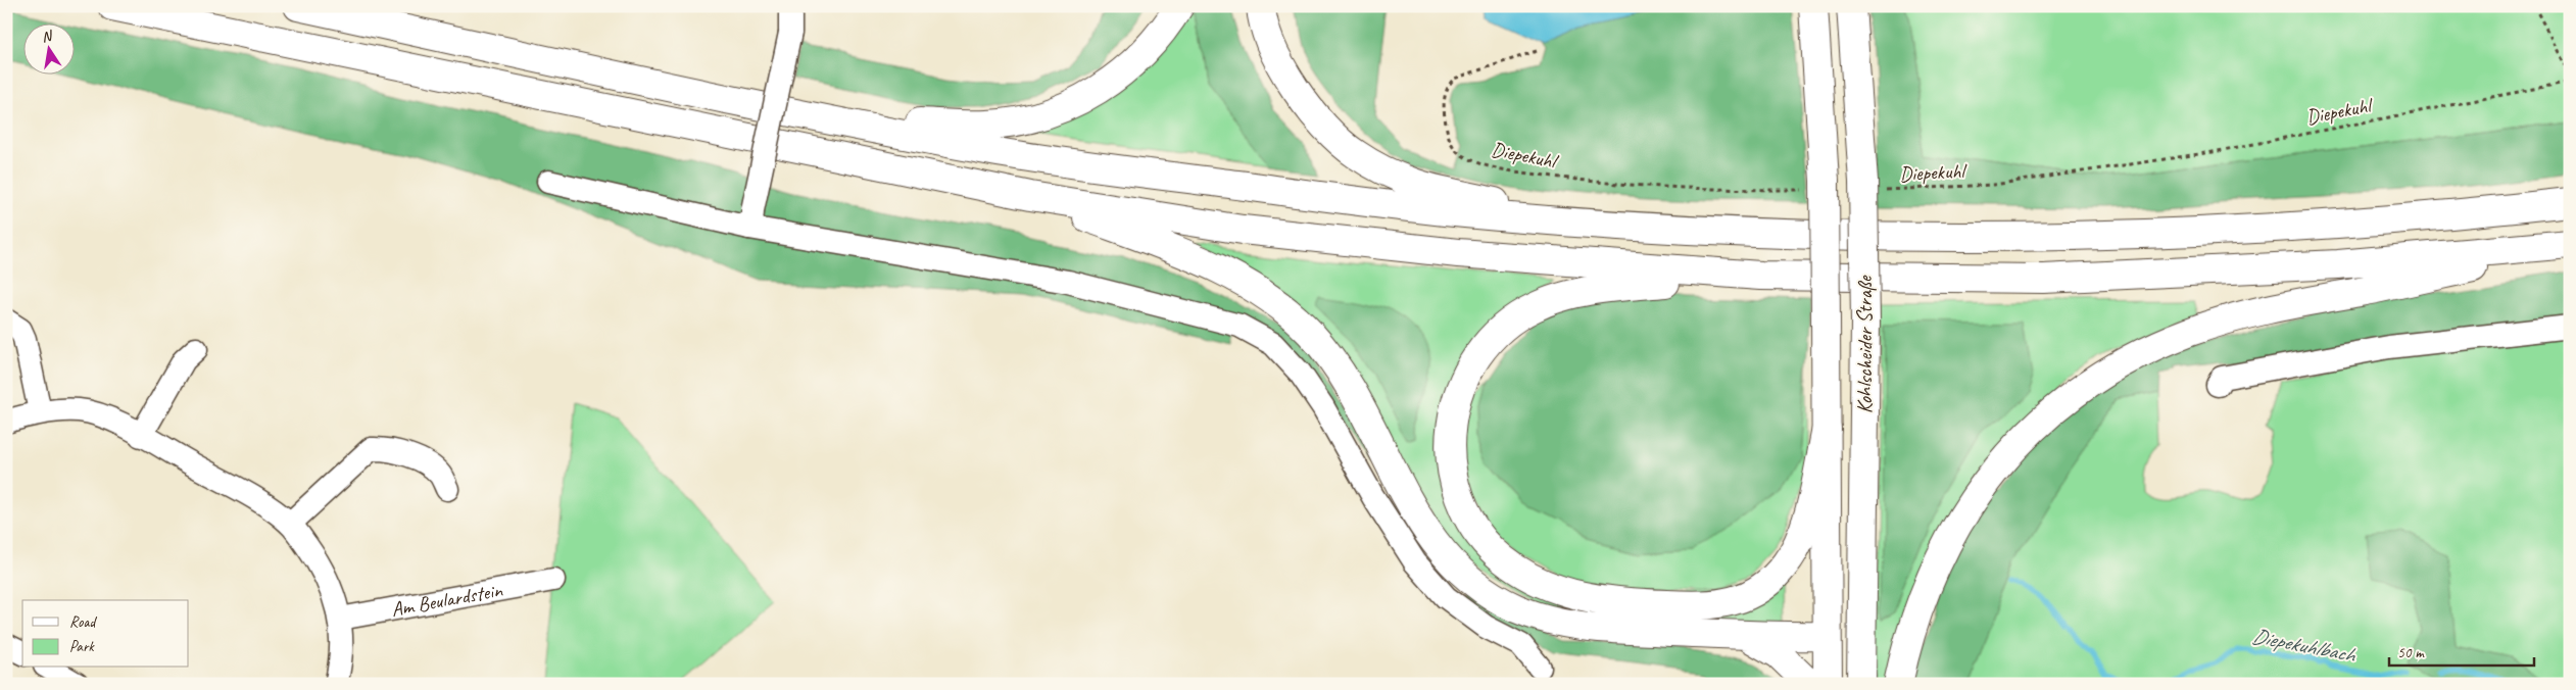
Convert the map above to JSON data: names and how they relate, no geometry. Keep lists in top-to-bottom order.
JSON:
{
  "streets": {
    "main road": ["Kohlscheider Straße"],
    "street": ["Am Beulardstein"],
    "path": ["Diepekuhl"]
  },
  "crossings": [
    ["Diepekuhl", "Kohlscheider Straße"]
  ],
  "water": ["Diepekuhlbach"],
  "legend": ["Road", "Park"],
  "scale_bar": "50 m",
  "north": "top"
}
